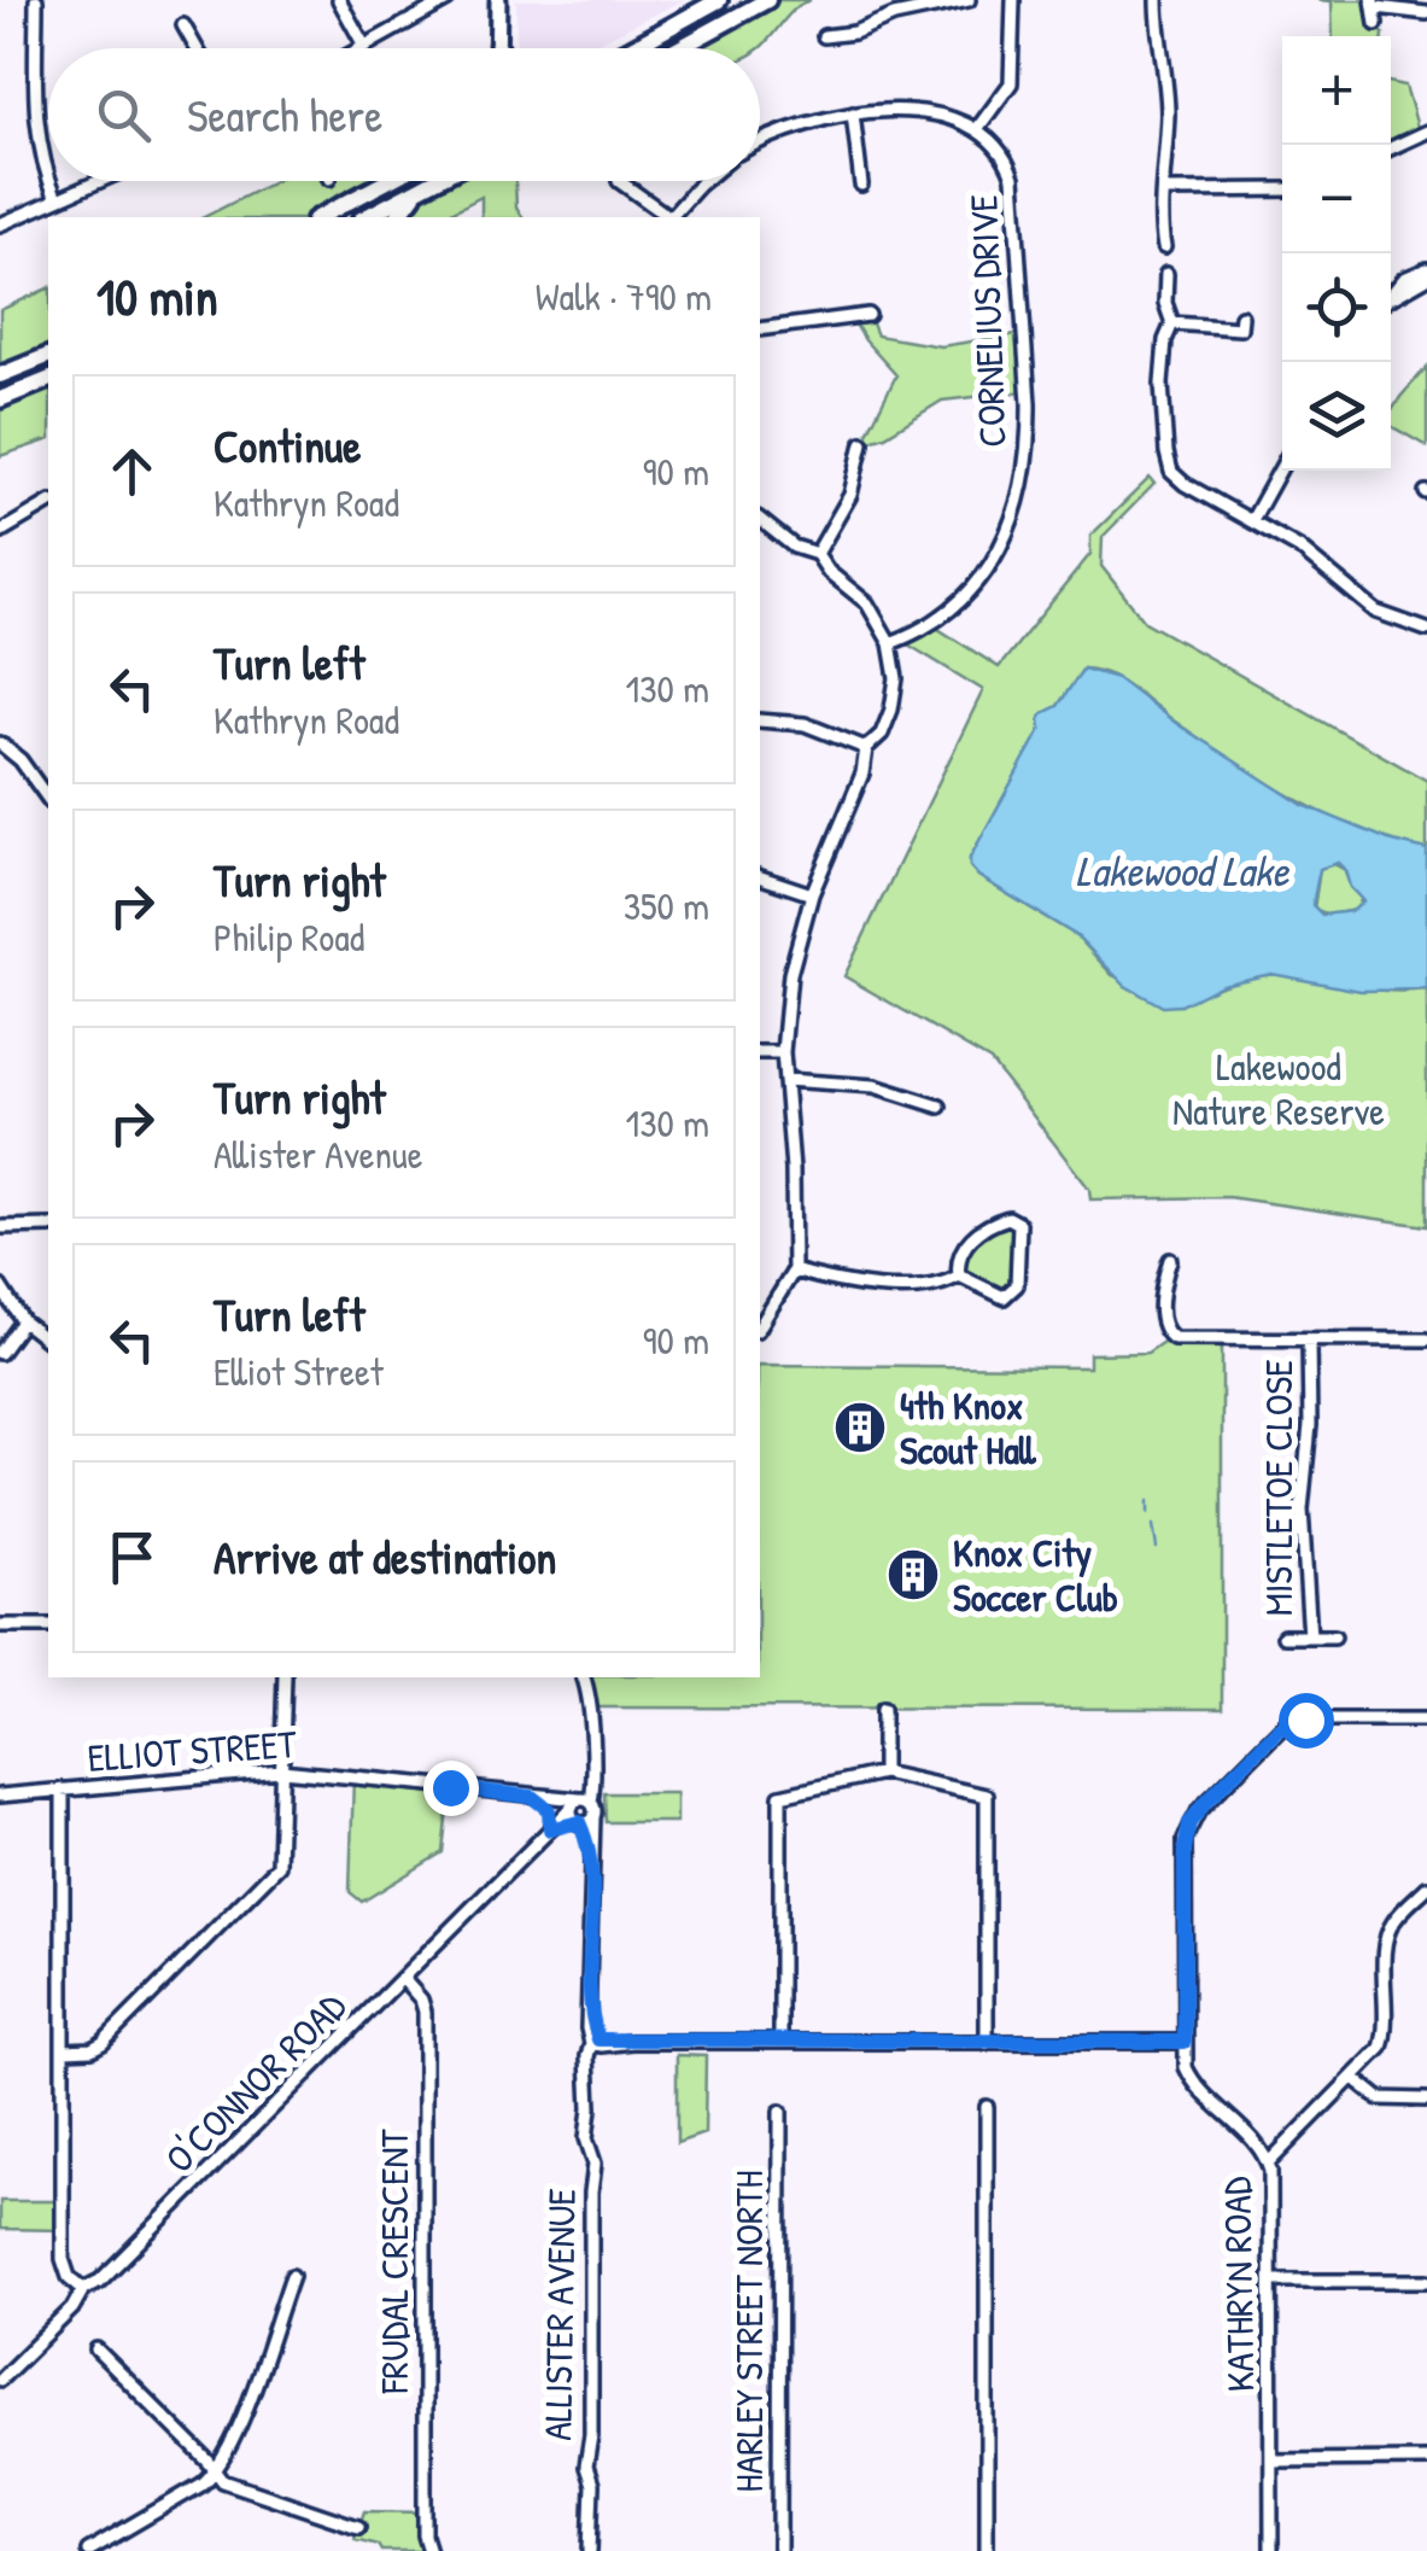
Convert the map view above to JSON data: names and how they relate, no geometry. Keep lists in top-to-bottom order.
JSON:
{
  "streets": {
    "street": [
      "CORNELIUS DRIVE",
      "MISTLETOE CLOSE",
      "ELLIOT STREET",
      "O'CONNOR ROAD",
      "FRUDAL CRESCENT",
      "KATHRYN ROAD",
      "ALLISTER AVENUE",
      "HARLEY STREET NORTH"
    ]
  },
  "crossings": [
    ["ELLIOT STREET", "ALLISTER AVENUE"],
    ["O'CONNOR ROAD", "FRUDAL CRESCENT"]
  ],
  "water": ["Lakewood Lake"],
  "parks": ["Lakewood Nature Reserve"],
  "places": {
    "building": ["4th Knox Scout Hall", "Knox City Soccer Club"]
  },
  "page": {
    "map_buttons": ["+", "−"],
    "search": "Search here",
    "heading": ["10 min", "Walk · 790 m"],
    "list": [
      ["Continue", "Kathryn Road", "90 m"],
      ["Turn left", "Kathryn Road", "130 m"],
      ["Turn right", "Philip Road", "350 m"],
      ["Turn right", "Allister Avenue", "130 m"],
      ["Turn left", "Elliot Street", "90 m"],
      "Arrive at destination"
    ]
  }
}
